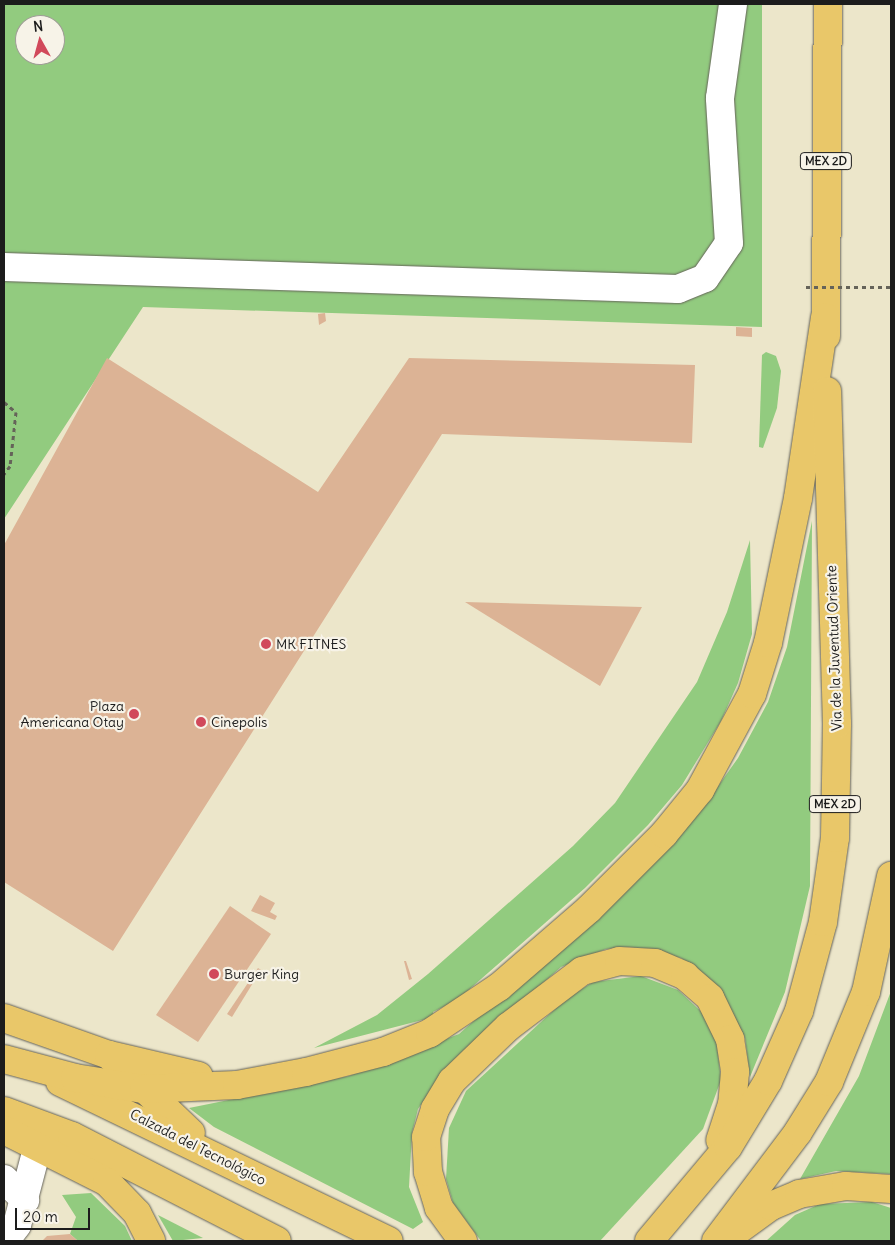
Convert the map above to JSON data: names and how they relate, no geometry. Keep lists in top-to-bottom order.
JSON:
{
  "streets": {
    "main road": ["MEX 2D", "Via de la Juventud Oriente", "Calzada del Tecnológico"]
  },
  "places": [
    "MK FITNES",
    "Plaza Americana Otay",
    "Cinepolis",
    "Burger King"
  ],
  "scale_bar": "20 m",
  "north": "top"
}
